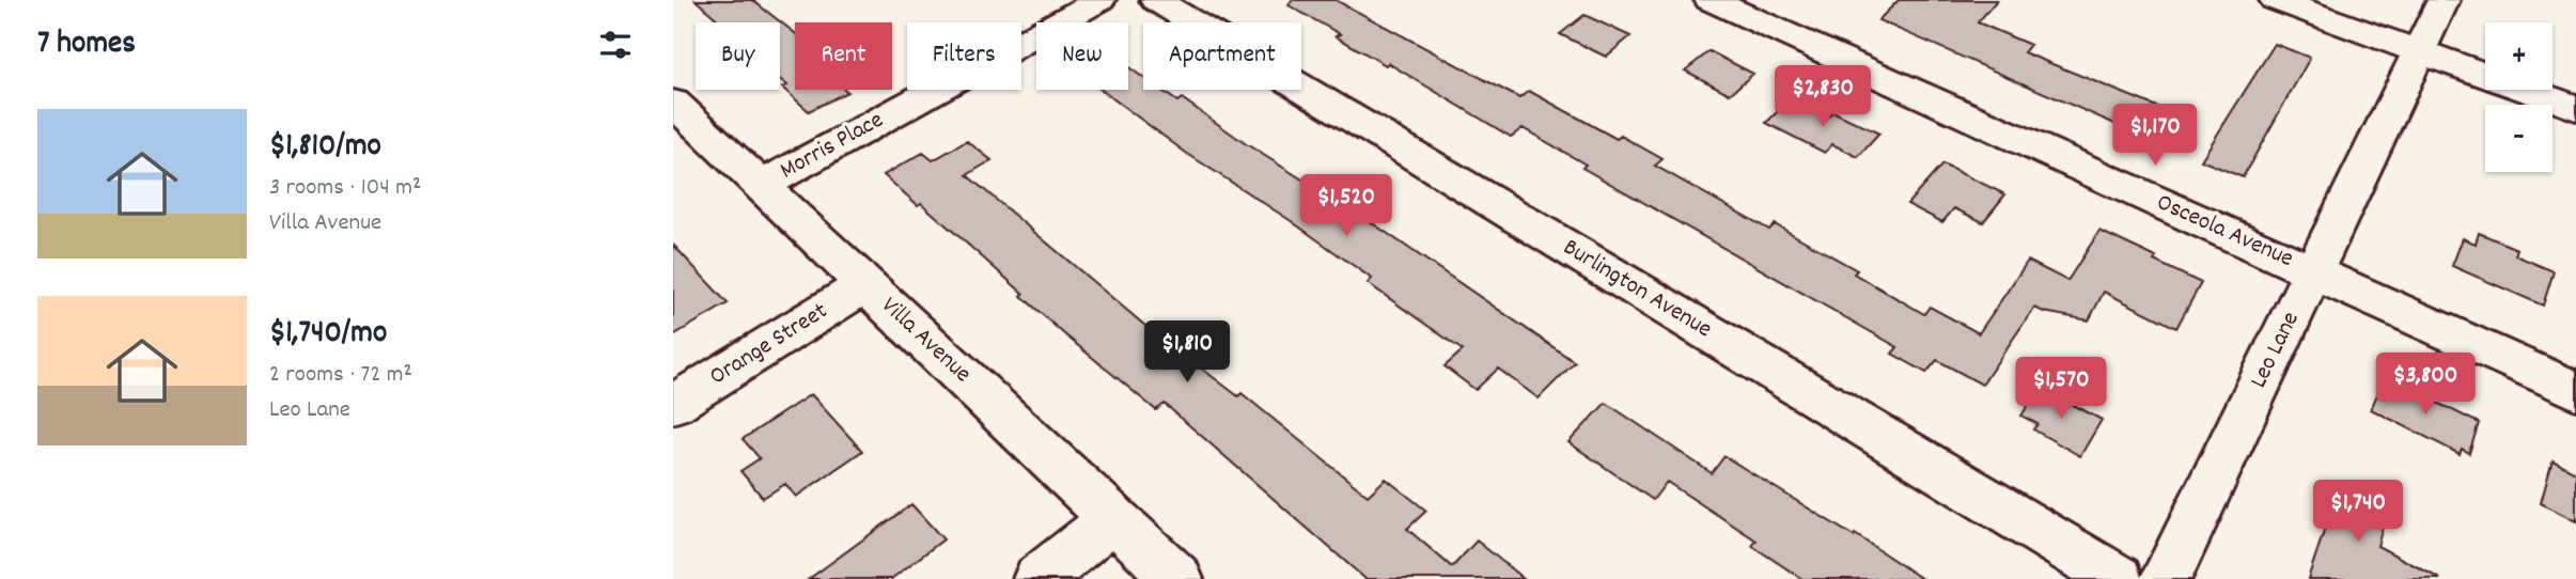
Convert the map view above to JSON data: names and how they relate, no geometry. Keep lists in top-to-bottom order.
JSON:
{
  "streets": {
    "street": [
      "Morris Place",
      "Osceola Avenue",
      "Burlington Avenue",
      "Villa Avenue",
      "Orange Street",
      "Leo Lane"
    ]
  },
  "crossings": [
    ["Morris Place", "Villa Avenue"],
    ["Osceola Avenue", "Leo Lane"],
    ["Villa Avenue", "Orange Street"]
  ],
  "page": {
    "heading": "7 homes",
    "map_buttons": ["+", "−"],
    "chip": [
      "Buy",
      "Rent",
      "Filters",
      "New",
      "Apartment"
    ],
    "price": [
      "$2,830",
      "$1,170",
      "$1,520",
      "$1,810",
      "$3,800",
      "$1,570",
      "$1,740"
    ],
    "list": [
      {
        "name": "$1,810/mo",
        "note": "3 rooms · 104 m² · Villa Avenue"
      },
      {
        "name": "$1,740/mo",
        "note": "2 rooms · 72 m² · Leo Lane"
      }
    ]
  }
}
